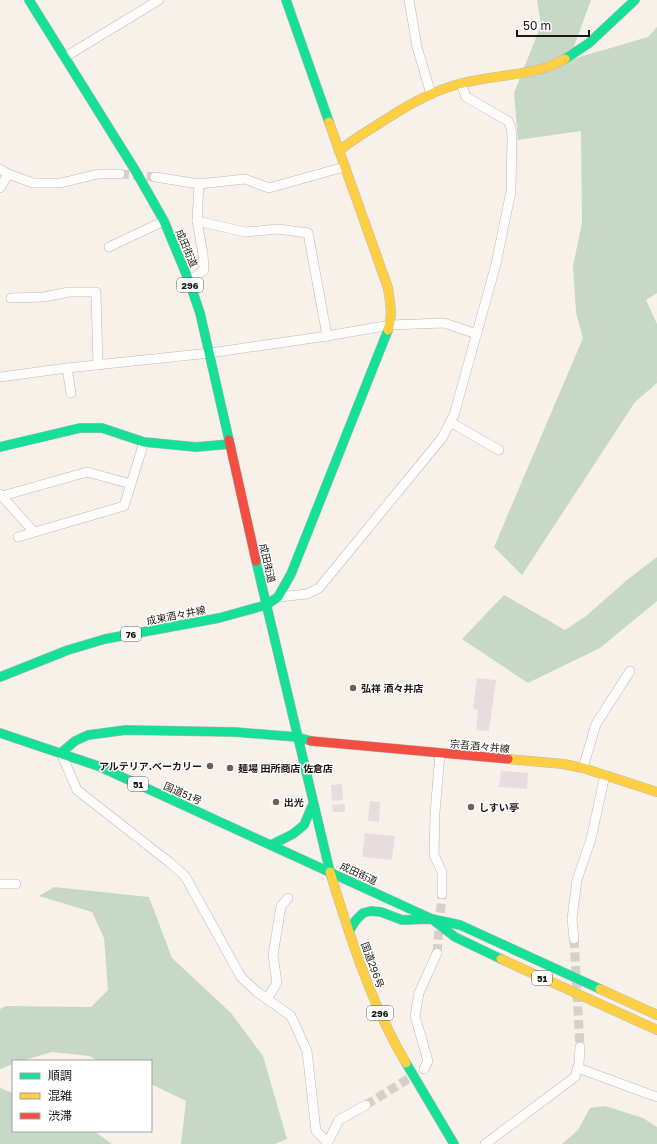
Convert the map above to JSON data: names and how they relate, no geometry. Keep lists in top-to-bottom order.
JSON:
{
  "streets": {
    "main road": [
      "成田街道",
      "296",
      "成東酒々井線",
      "76",
      "宗吾酒々井線",
      "51",
      "国道51号",
      "国道296号"
    ]
  },
  "crossings": [
    ["成田街道", "成東酒々井線"],
    ["成田街道", "宗吾酒々井線"],
    ["成田街道", "国道51号"],
    ["成田街道", "国道296号"],
    ["宗吾酒々井線", "国道51号"],
    ["国道51号", "国道296号"]
  ],
  "places": [
    "弘祥 酒々井店",
    "アルテリア.ベーカリー",
    "麺場 田所商店 佐倉店",
    "出光",
    "しすい亭"
  ],
  "legend": ["順調", "混雑", "渋滞"],
  "scale_bar": "50 m"
}
